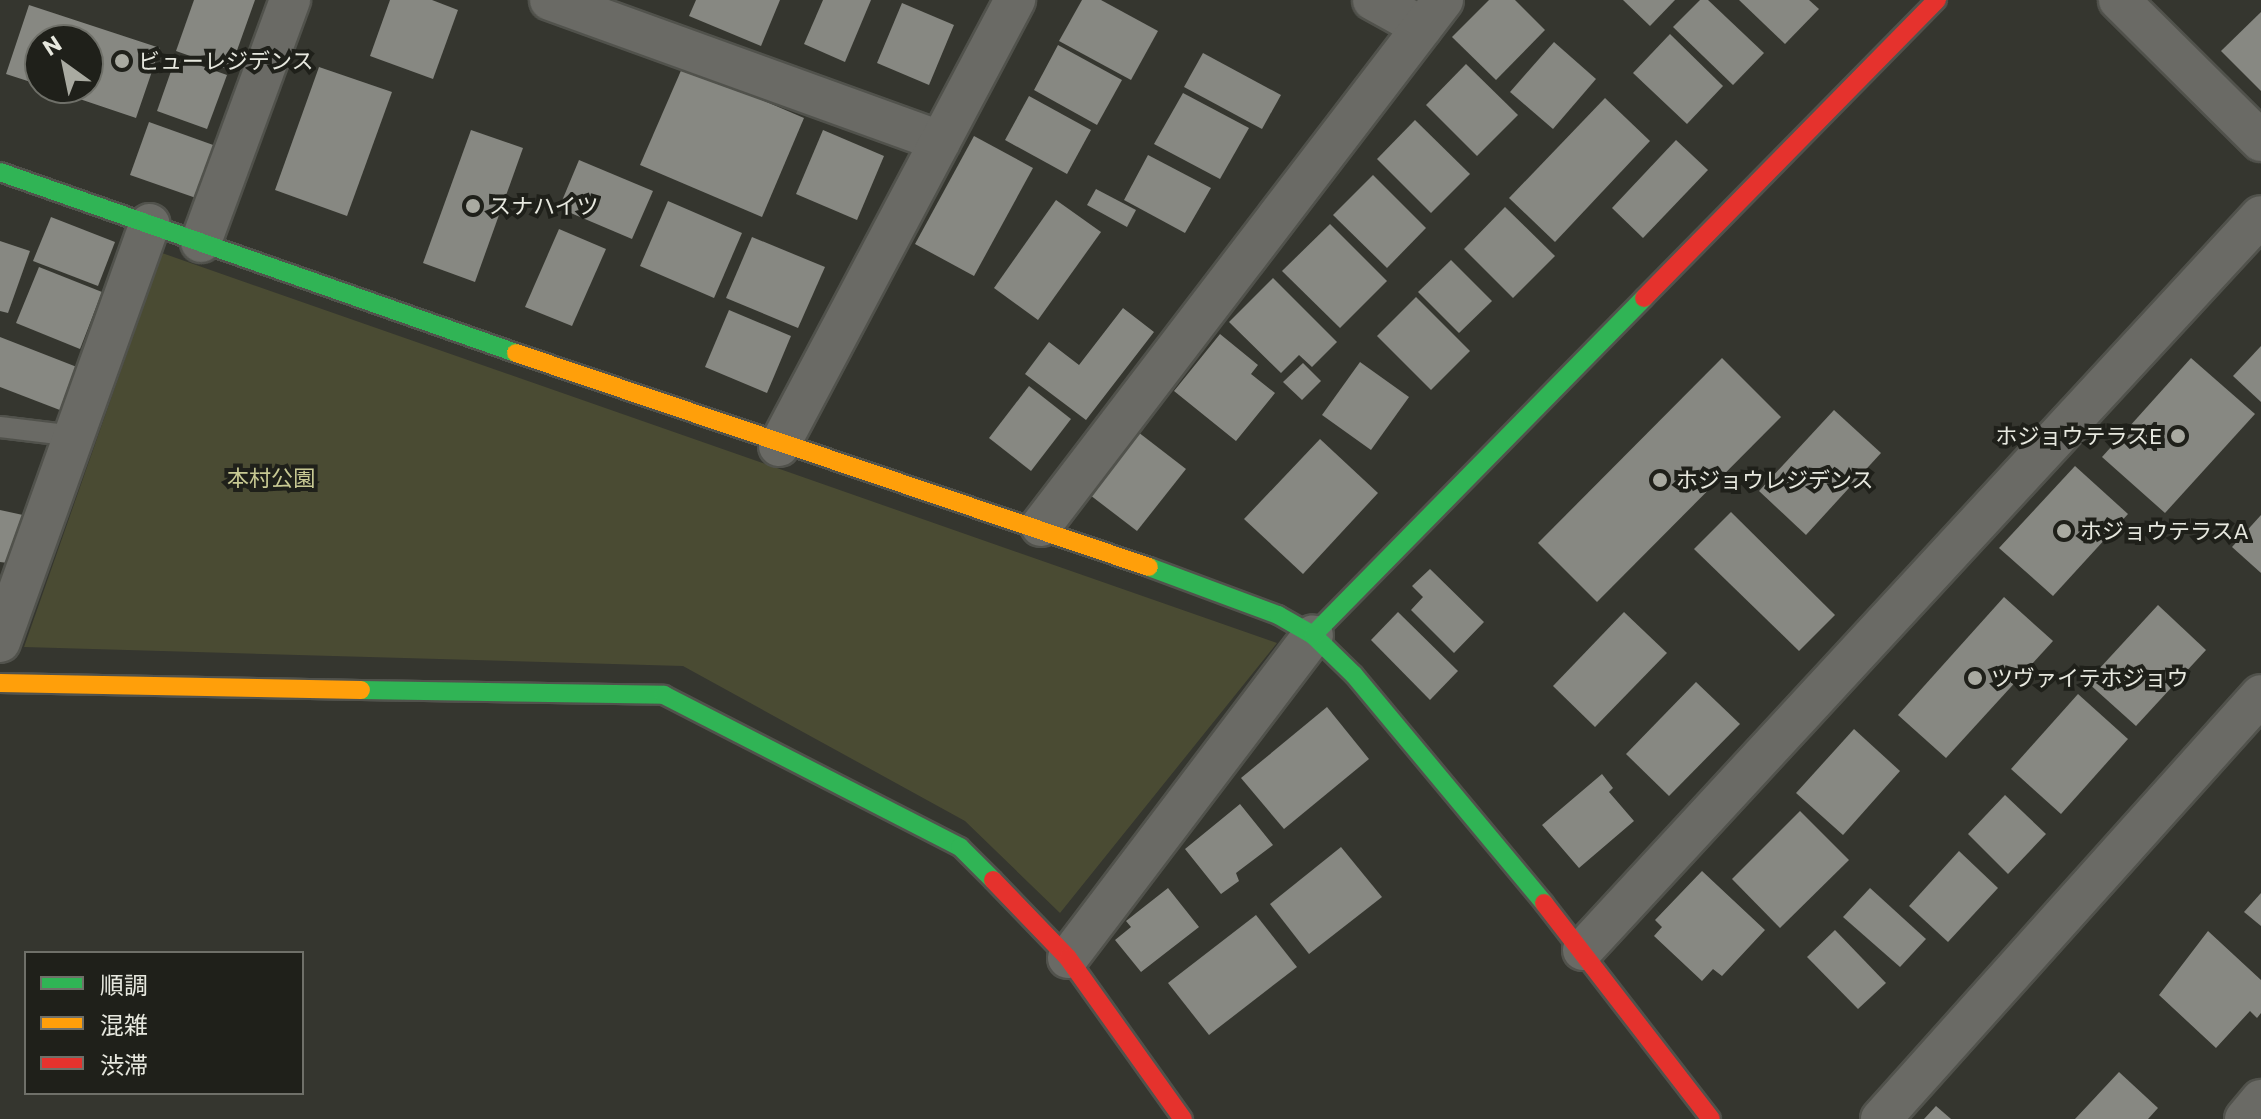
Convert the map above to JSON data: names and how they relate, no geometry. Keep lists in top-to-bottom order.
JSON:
{
  "parks": ["本村公園"],
  "places": [
    "ビューレジデンス",
    "スナハイツ",
    "ホジョウテラスE",
    "ホジョウレジデンス",
    "ホジョウテラスA",
    "ツヴァイテホジョウ"
  ],
  "legend": ["順調", "混雑", "渋滞"],
  "north": "top left"
}
